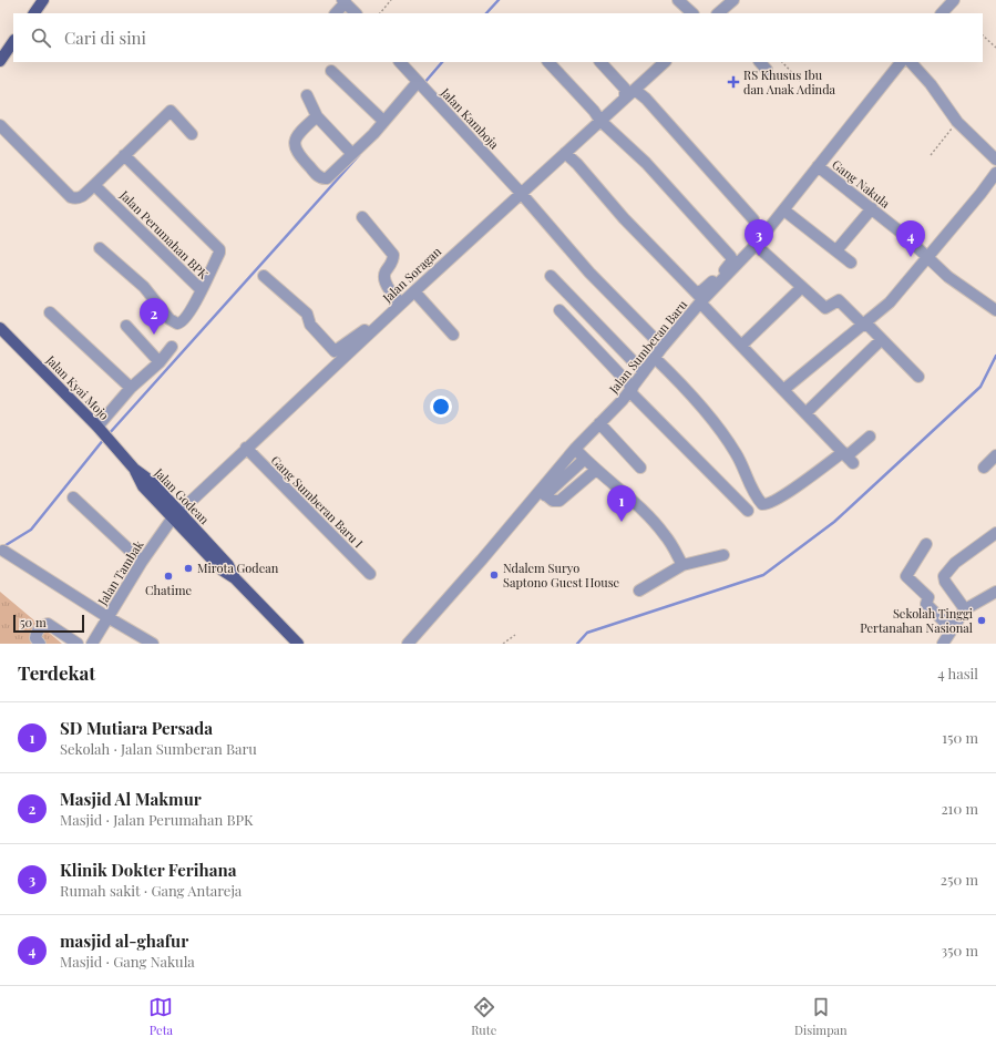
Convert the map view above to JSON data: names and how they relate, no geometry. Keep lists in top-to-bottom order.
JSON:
{
  "streets": {
    "main road": ["Jalan Kyai Mojo", "Jalan Godean"],
    "street": [
      "Jalan Kamboja",
      "Gang Nakula",
      "Jalan Perumahan BPK",
      "Jalan Soragan",
      "Jalan Sumberan Baru",
      "Gang Sumberan Baru I",
      "Jalan Tambak"
    ]
  },
  "crossings": [
    ["Jalan Kamboja", "Jalan Soragan"],
    ["Jalan Kamboja", "Jalan Sumberan Baru"],
    ["Gang Nakula", "Jalan Sumberan Baru"],
    ["Jalan Soragan", "Jalan Godean"],
    ["Jalan Soragan", "Gang Sumberan Baru I"],
    ["Jalan Soragan", "Jalan Tambak"],
    ["Jalan Kyai Mojo", "Jalan Godean"],
    ["Jalan Godean", "Jalan Tambak"]
  ],
  "places": {
    "health": ["RS Khusus Ibu dan Anak Adinda"],
    "other": [
      "Mirota Godean",
      "Ndalem Suryo Saptono Guest House",
      "Chatime",
      "Sekolah Tinggi Pertanahan Nasional"
    ]
  },
  "scale_bar": "50 m",
  "page": {
    "search": "Cari di sini",
    "pins": [
      "3",
      "4",
      "2",
      "1"
    ],
    "scale": "50 m",
    "heading": ["Terdekat", "4 hasil"],
    "list": [
      {
        "mark": "1",
        "name": "SD Mutiara Persada",
        "note": "Sekolah · Jalan Sumberan Baru",
        "value": "150 m"
      },
      {
        "mark": "2",
        "name": "Masjid Al Makmur",
        "note": "Masjid · Jalan Perumahan BPK",
        "value": "210 m"
      },
      {
        "mark": "3",
        "name": "Klinik Dokter Ferihana",
        "note": "Rumah sakit · Gang Antareja",
        "value": "250 m"
      },
      {
        "mark": "4",
        "name": "masjid al-ghafur",
        "note": "Masjid · Gang Nakula",
        "value": "350 m"
      }
    ],
    "nav": ["Peta", "Rute", "Disimpan"]
  }
}
